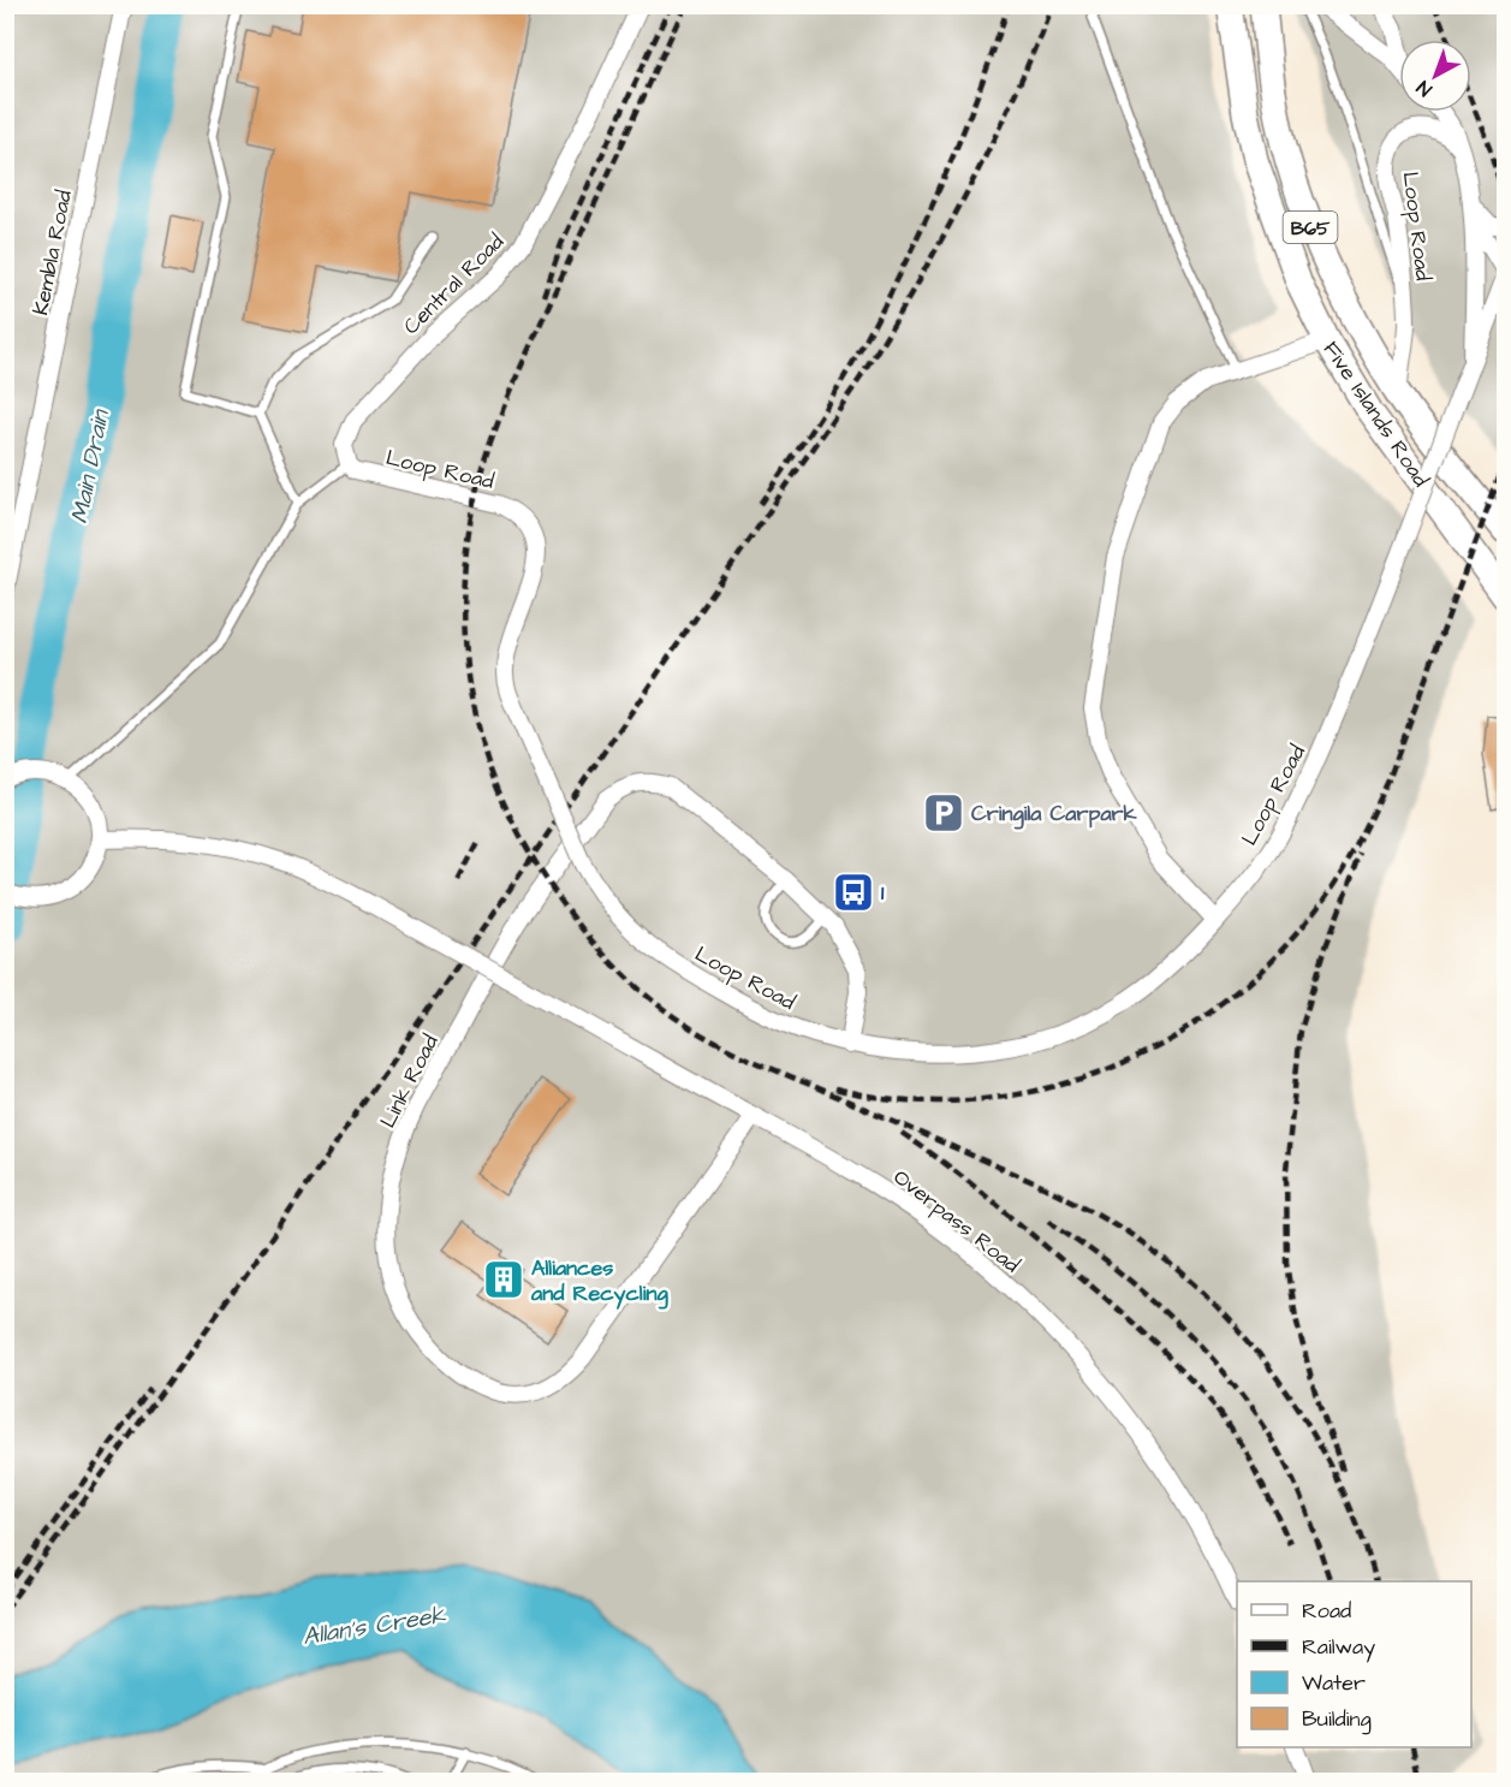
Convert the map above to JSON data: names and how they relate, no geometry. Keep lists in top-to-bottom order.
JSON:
{
  "streets": {
    "main road": ["B65", "Five Islands Road"],
    "street": [
      "Loop Road",
      "Kembla Road",
      "Central Road",
      "Link Road",
      "Overpass Road"
    ]
  },
  "crossings": [
    ["Loop Road", "Central Road"],
    ["Loop Road", "Five Islands Road"],
    ["Loop Road", "Link Road"],
    ["Link Road", "Overpass Road"]
  ],
  "water": ["Main Drain", "Allan's Creek"],
  "places": {
    "parking": ["Cringila Carpark"],
    "bus stop": ["1"],
    "building": ["Alliances and Recycling"]
  },
  "legend": [
    "Road",
    "Railway",
    "Water",
    "Building"
  ],
  "north": "bottom left"
}
